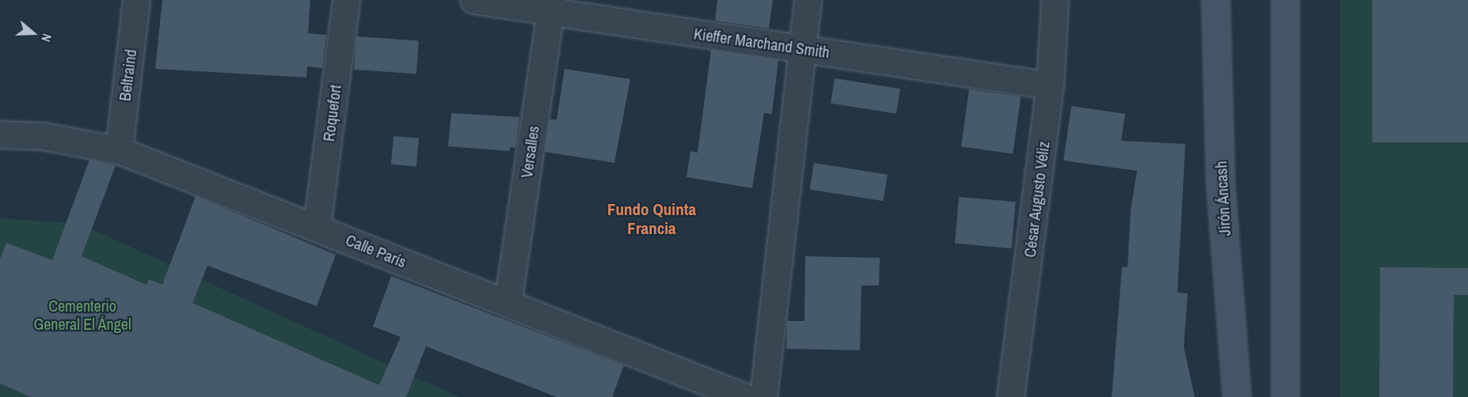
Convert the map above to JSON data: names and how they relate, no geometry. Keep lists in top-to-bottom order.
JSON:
{
  "streets": {
    "main road": ["Jirón Áncash"],
    "street": [
      "Kieffer Marchand Smith",
      "Beltraind",
      "Roquefort",
      "Versalles",
      "César Augusto Véliz",
      "Calle París"
    ]
  },
  "crossings": [
    ["Kieffer Marchand Smith", "Versalles"],
    ["Kieffer Marchand Smith", "César Augusto Véliz"],
    ["Beltraind", "Calle París"],
    ["Roquefort", "Calle París"],
    ["Versalles", "Calle París"]
  ],
  "districts": ["Fundo Quinta Francia"],
  "parks": ["Cementerio General El Ángel"],
  "north": "right"
}
